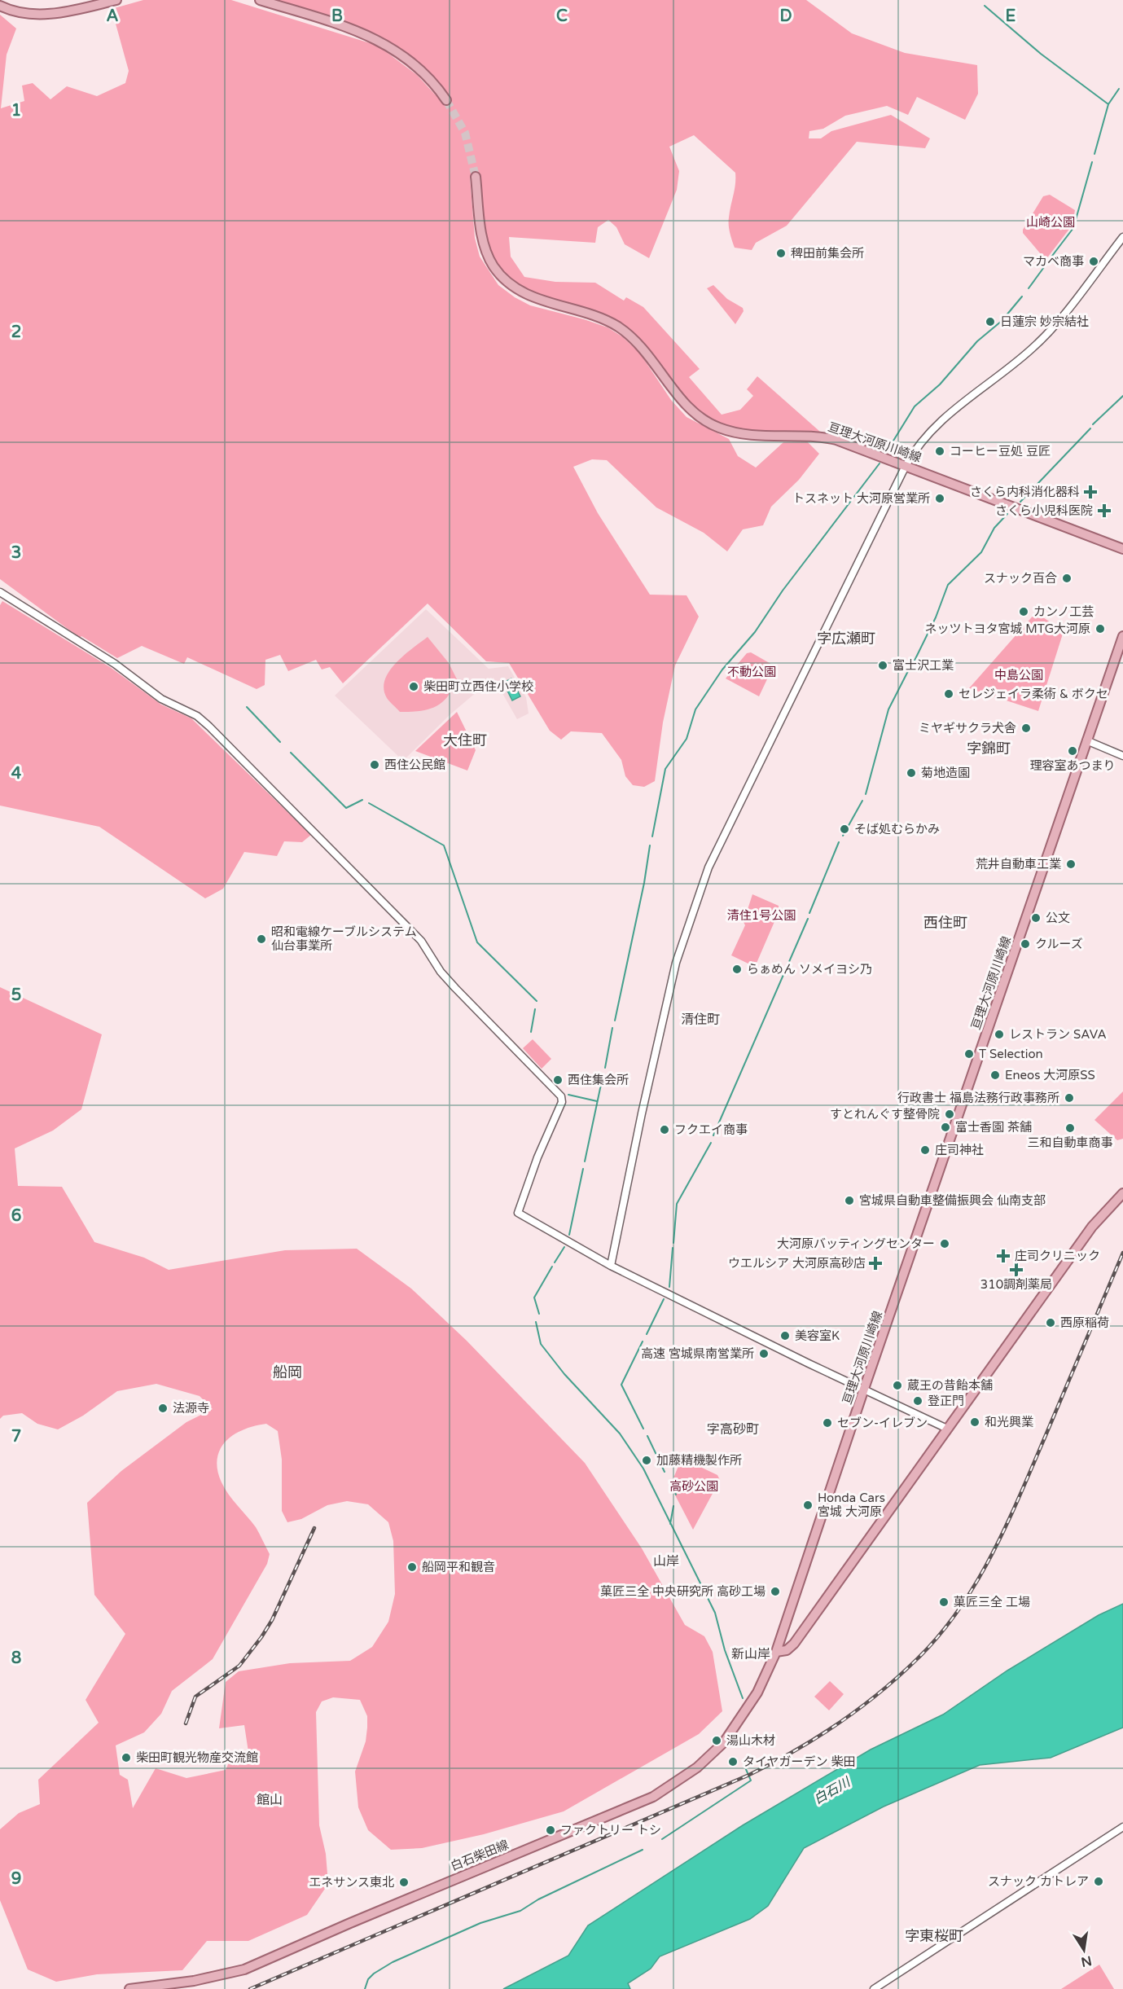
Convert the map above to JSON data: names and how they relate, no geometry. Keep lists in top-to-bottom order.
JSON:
{
  "streets": {
    "main road": ["亘理大河原川崎線", "白石柴田線"]
  },
  "crossings": [
    ["亘理大河原川崎線", "白石柴田線"]
  ],
  "districts": [
    "字広瀬町",
    "大住町",
    "字錦町",
    "西住町",
    "清住町",
    "船岡",
    "字高砂町",
    "山岸",
    "新山岸",
    "館山",
    "字東桜町"
  ],
  "water": ["白石川"],
  "parks": [
    "山崎公園",
    "不動公園",
    "中島公園",
    "清住1号公園",
    "高砂公園"
  ],
  "places": {
    "other": [
      "稗田前集会所",
      "マカベ商事",
      "日蓮宗 妙宗結社",
      "コーヒー豆処 豆匠",
      "トスネット 大河原営業所",
      "スナック百合",
      "カンノ工芸",
      "ネッツトヨタ宮城 MTG大河原",
      "富士沢工業",
      "柴田町立西住小学校",
      "セレジェイラ柔術 & ボクセ",
      "ミヤギサクラ犬舎",
      "理容室あつまり",
      "西住公民館",
      "菊地造園",
      "そば処むらかみ",
      "荒井自動車工業",
      "公文",
      "昭和電線ケーブルシステム 仙台事業所",
      "クルーズ",
      "らぁめん ソメイヨシ乃",
      "レストラン SAVA",
      "T Selection",
      "Eneos 大河原SS",
      "西住集会所",
      "行政書士 福島法務行政事務所",
      "すとれんぐす整骨院",
      "富士香園 茶舗",
      "三和自動車商事",
      "フクエイ商事",
      "庄司神社",
      "宮城県自動車整備振興会 仙南支部",
      "大河原バッティングセンター",
      "西原稲荷",
      "美容室K",
      "高速 宮城県南営業所",
      "蔵王の昔飴本舗",
      "登正門",
      "法源寺",
      "和光興業",
      "セブン-イレブン",
      "加藤精機製作所",
      "Honda Cars 宮城 大河原",
      "船岡平和観音",
      "菓匠三全 中央研究所 高砂工場",
      "菓匠三全 工場",
      "湯山木材",
      "柴田町観光物産交流館",
      "タイヤガーデン 柴田",
      "ファクトリー トシ",
      "スナック カトレア",
      "エネサンス東北"
    ],
    "health": [
      "さくら内科消化器科",
      "さくら小児科医院",
      "庄司クリニック",
      "ウエルシア 大河原高砂店",
      "310調剤薬局"
    ]
  },
  "north": "bottom",
  "grid": {
    "columns": [
      "A",
      "B",
      "C",
      "D",
      "E"
    ],
    "rows": [
      "1",
      "2",
      "3",
      "4",
      "5",
      "6",
      "7",
      "8",
      "9"
    ]
  }
}
